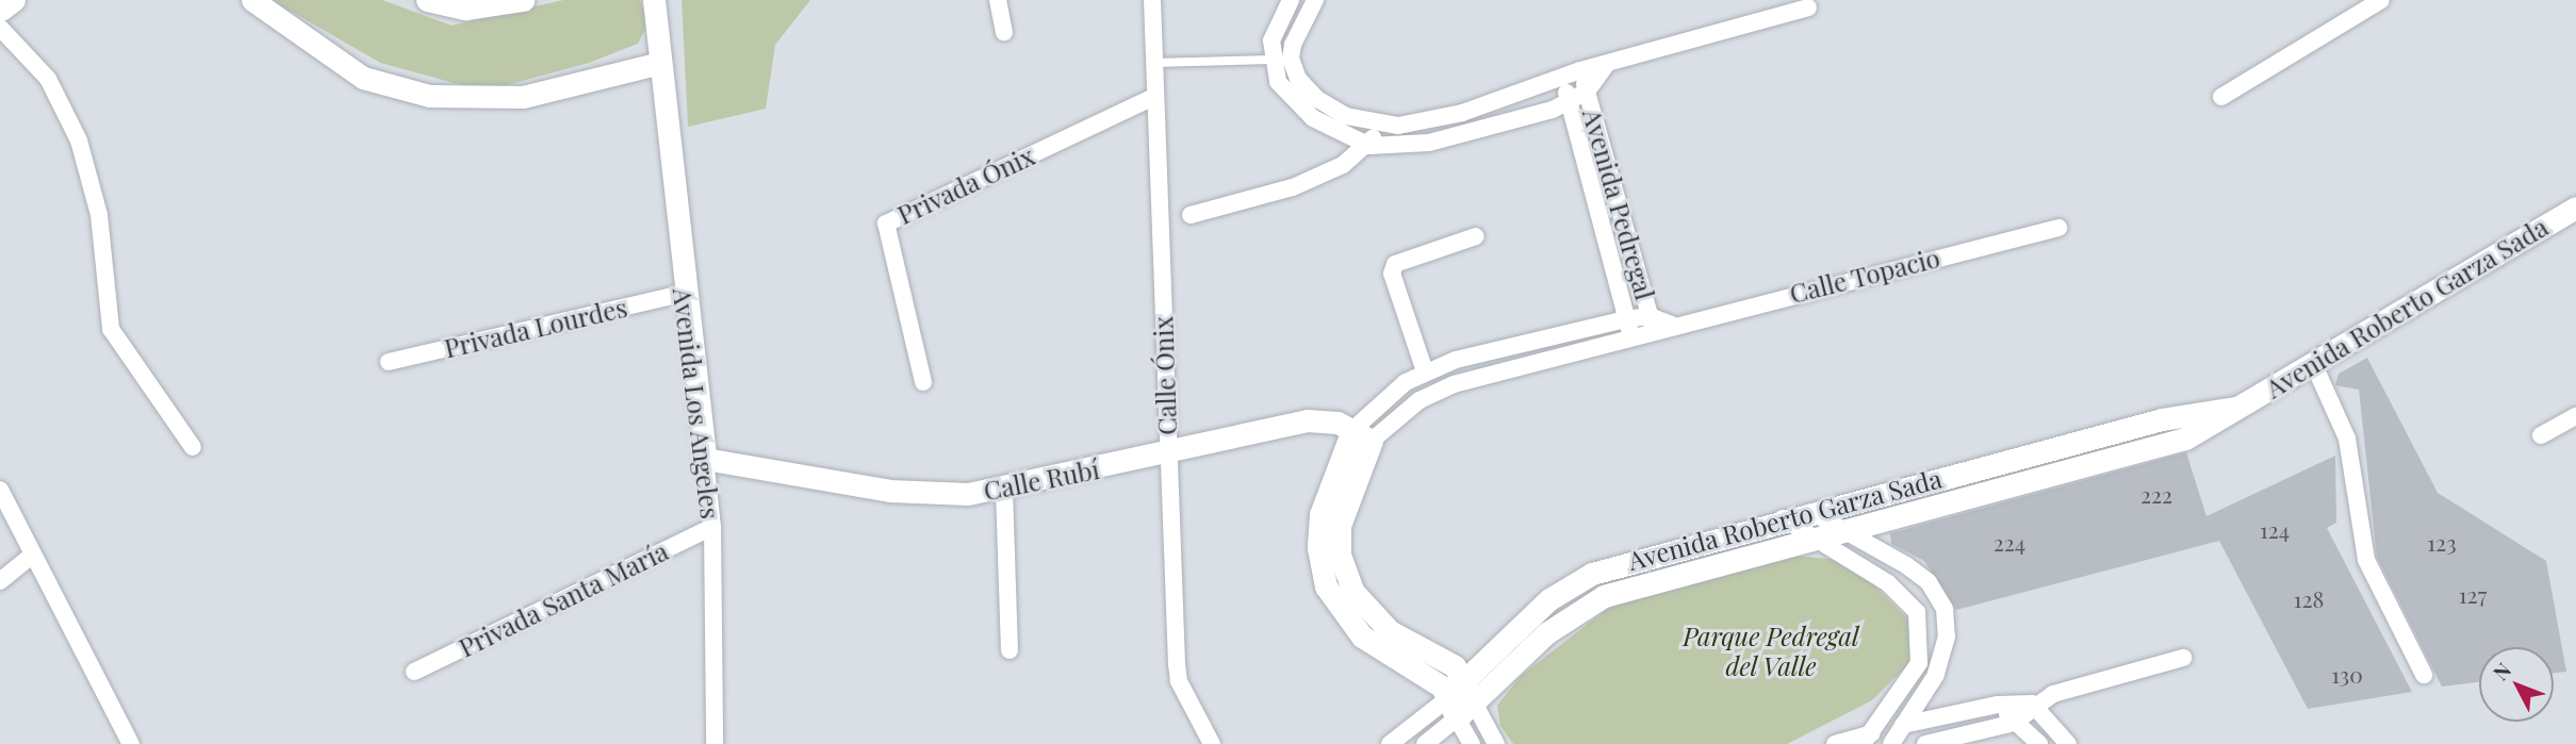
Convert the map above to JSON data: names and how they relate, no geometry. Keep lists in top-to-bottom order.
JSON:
{
  "streets": {
    "street": [
      "Privada Ónix",
      "Avenida Pedregal",
      "Calle Topacio",
      "Avenida Roberto Garza Sada",
      "Privada Lourdes",
      "Calle Ónix",
      "Avenida Los Angeles",
      "Calle Rubí",
      "Privada Santa María"
    ]
  },
  "crossings": [
    ["Privada Ónix", "Calle Ónix"],
    ["Avenida Pedregal", "Calle Topacio"],
    ["Avenida Pedregal", "Avenida Roberto Garza Sada"],
    ["Avenida Pedregal", "Calle Rubí"],
    ["Privada Lourdes", "Avenida Los Angeles"],
    ["Calle Ónix", "Calle Rubí"],
    ["Avenida Los Angeles", "Calle Rubí"],
    ["Avenida Los Angeles", "Privada Santa María"]
  ],
  "parks": ["Parque Pedregal del Valle"],
  "house_numbers": [
    "222",
    "124",
    "224",
    "123",
    "127",
    "128",
    "130"
  ],
  "north": "top left"
}
